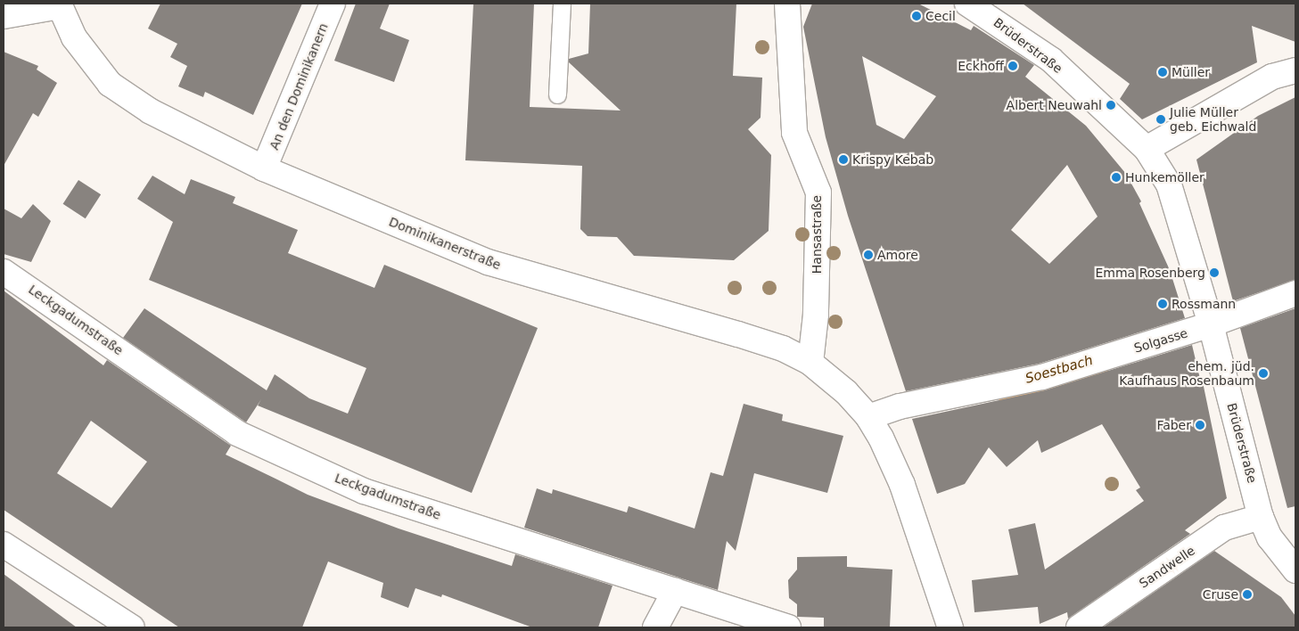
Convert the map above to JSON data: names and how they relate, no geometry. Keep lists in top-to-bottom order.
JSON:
{
  "streets": {
    "street": [
      "Brüderstraße",
      "An den Dominikanern",
      "Hansastraße",
      "Dominikanerstraße",
      "Leckgadumstraße",
      "Solgasse",
      "Sandwelle"
    ]
  },
  "crossings": [
    ["Brüderstraße", "Solgasse"],
    ["Brüderstraße", "Sandwelle"],
    ["An den Dominikanern", "Dominikanerstraße"],
    ["Hansastraße", "Dominikanerstraße"],
    ["Dominikanerstraße", "Solgasse"]
  ],
  "water": ["Soestbach"],
  "places": [
    "Cecil",
    "Eckhoff",
    "Müller",
    "Albert Neuwahl",
    "Julie Müller geb. Eichwald",
    "Krispy Kebab",
    "Hunkemöller",
    "Amore",
    "Emma Rosenberg",
    "Rossmann",
    "ehem. jüd. Kaufhaus Rosenbaum",
    "Faber",
    "Cruse"
  ]
}
